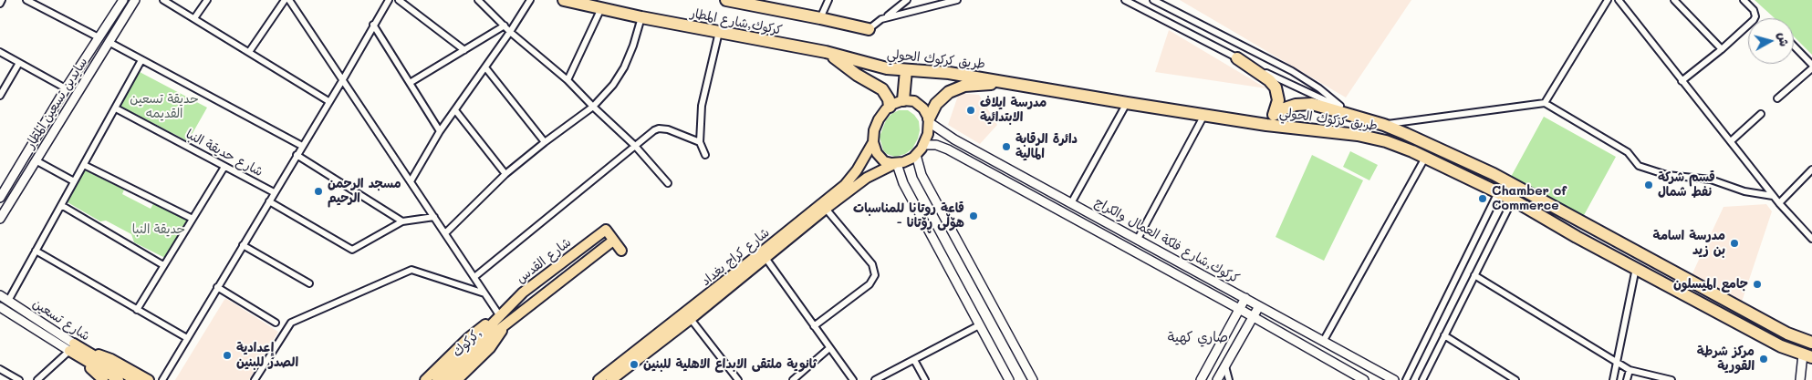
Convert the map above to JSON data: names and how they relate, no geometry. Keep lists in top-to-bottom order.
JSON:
{
  "streets": {
    "highway": ["كركوك,شارع المطار", "طريق كركوك الحولي"],
    "main road": [
      "شارع كراج بغداد",
      "شارع القدس",
      "شارع تسعين",
      "كركوك,"
    ],
    "street": ["سايدين تسعين المطار", "شارع حديقة النبا", "كركوك,شارع فلكة العمال والكراج"]
  },
  "crossings": [
    ["كركوك,شارع المطار", "طريق كركوك الحولي"],
    ["كركوك,شارع فلكة العمال والكراج", "شارع كراج بغداد"],
    ["شارع القدس", "كركوك,"]
  ],
  "districts": ["صاري كهية"],
  "parks": ["حديقة تسعين القديمه", "حديقة النبا"],
  "places": [
    "مدرسة ايلاف الابتدائية",
    "دائرة الرقابة المالية",
    "قسم شركة نفط شمال",
    "مسجد الرحمن الرحيم",
    "Chamber of Commerce",
    "قاعة روتانا للمناسبات - هۆڵی ڕۆتانا",
    "مدرسة اسامة بن زيد",
    "جامع الميسلون",
    "إعدادية الصدر للبنين",
    "مركز شرطة القورية",
    "ثانوية ملتقى الابداع الاهلية للبنين"
  ],
  "north": "right"
}
